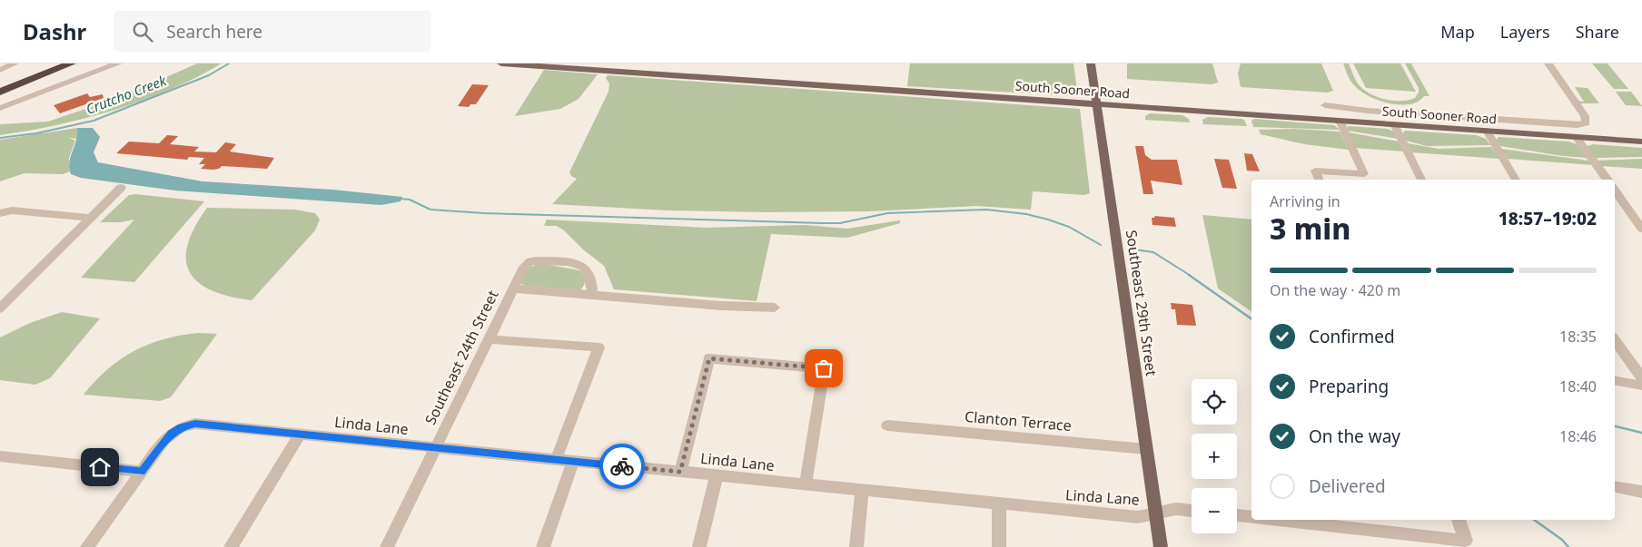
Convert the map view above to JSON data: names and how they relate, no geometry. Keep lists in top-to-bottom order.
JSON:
{
  "streets": {
    "main road": ["South Sooner Road", "Southeast 29th Street"],
    "street": ["Southeast 24th Street", "Clanton Terrace", "Linda Lane"]
  },
  "crossings": [
    ["South Sooner Road", "Southeast 29th Street"],
    ["Southeast 29th Street", "Clanton Terrace"],
    ["Southeast 29th Street", "Linda Lane"],
    ["Southeast 24th Street", "Linda Lane"]
  ],
  "water": ["Crutcho Creek"],
  "page": {
    "header": "Dashr",
    "search": "Search here",
    "nav": ["Map", "Layers", "Share"],
    "heading": ["3 min", "Arriving in", "18:57–19:02"],
    "bar": "On the way · 420 m",
    "list": [
      ["Confirmed", "18:35"],
      ["Preparing", "18:40"],
      ["On the way", "18:46"],
      "Delivered"
    ],
    "map_buttons": ["+", "−"]
  }
}
